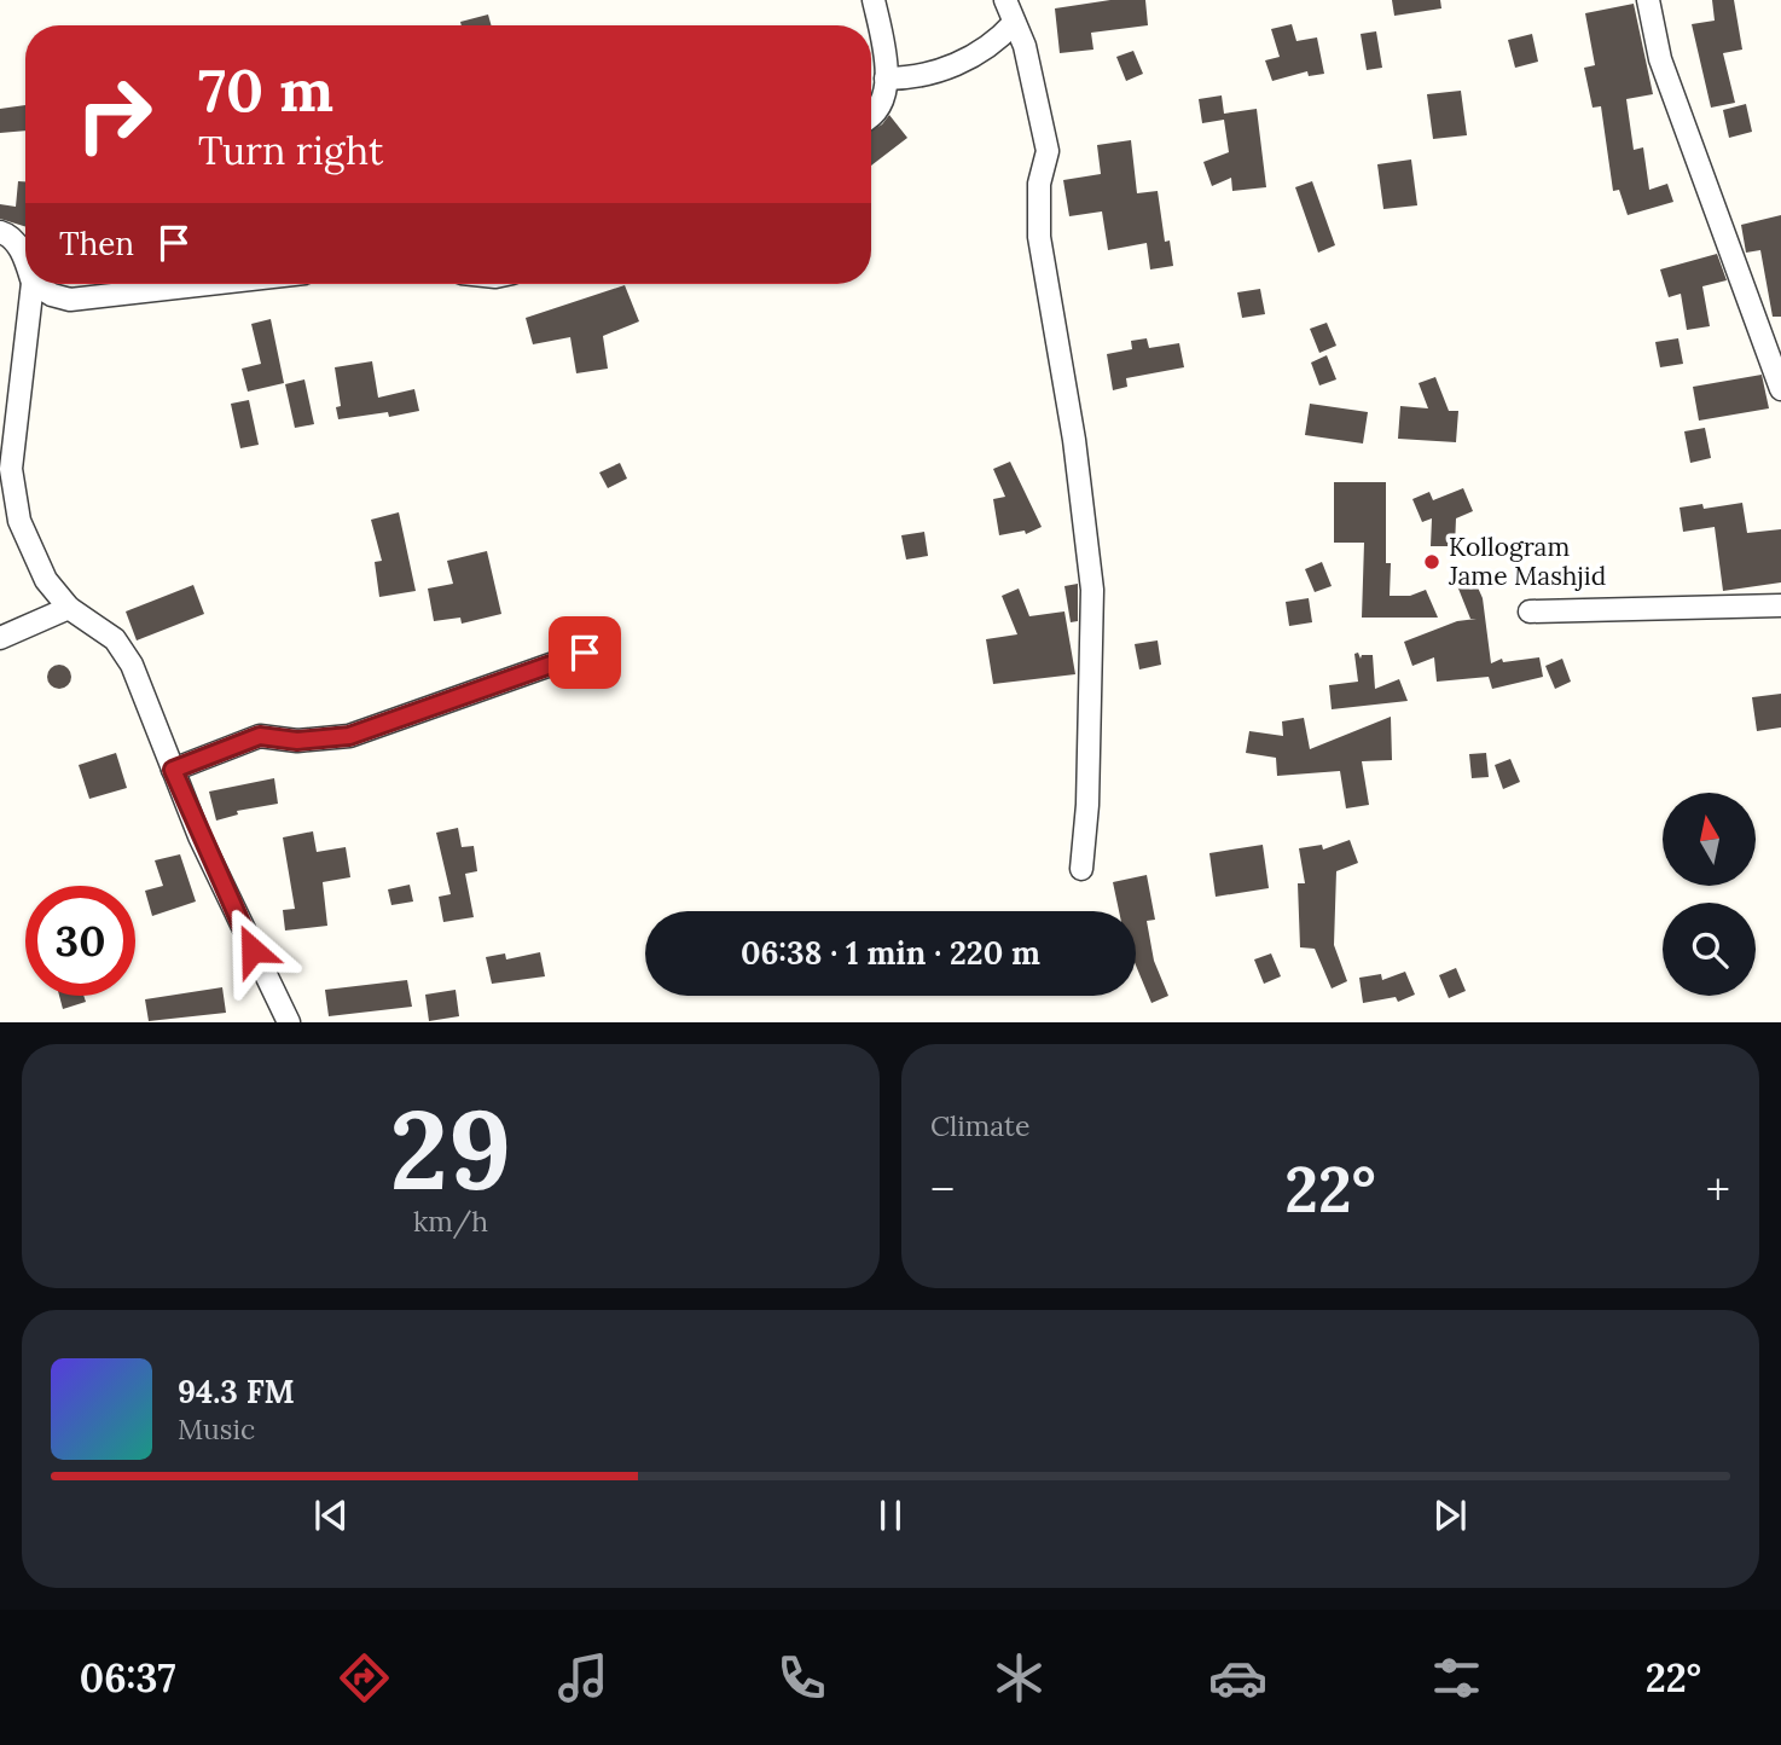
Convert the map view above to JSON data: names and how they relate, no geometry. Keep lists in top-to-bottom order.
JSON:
{
  "places": ["Kollogram Jame Mashjid"],
  "north": "top",
  "page": {
    "turn": ["70 m", "Turn right"],
    "then": "Then",
    "limit": "30",
    "trip": "06:38 · 1 min · 220 m",
    "tile": [
      ["29", "km/h"],
      "Climate"
    ],
    "heat": ["−", "22°", "+"],
    "song": ["94.3 FM", "Music"],
    "tabs": ["06:37", "22°"]
  }
}
